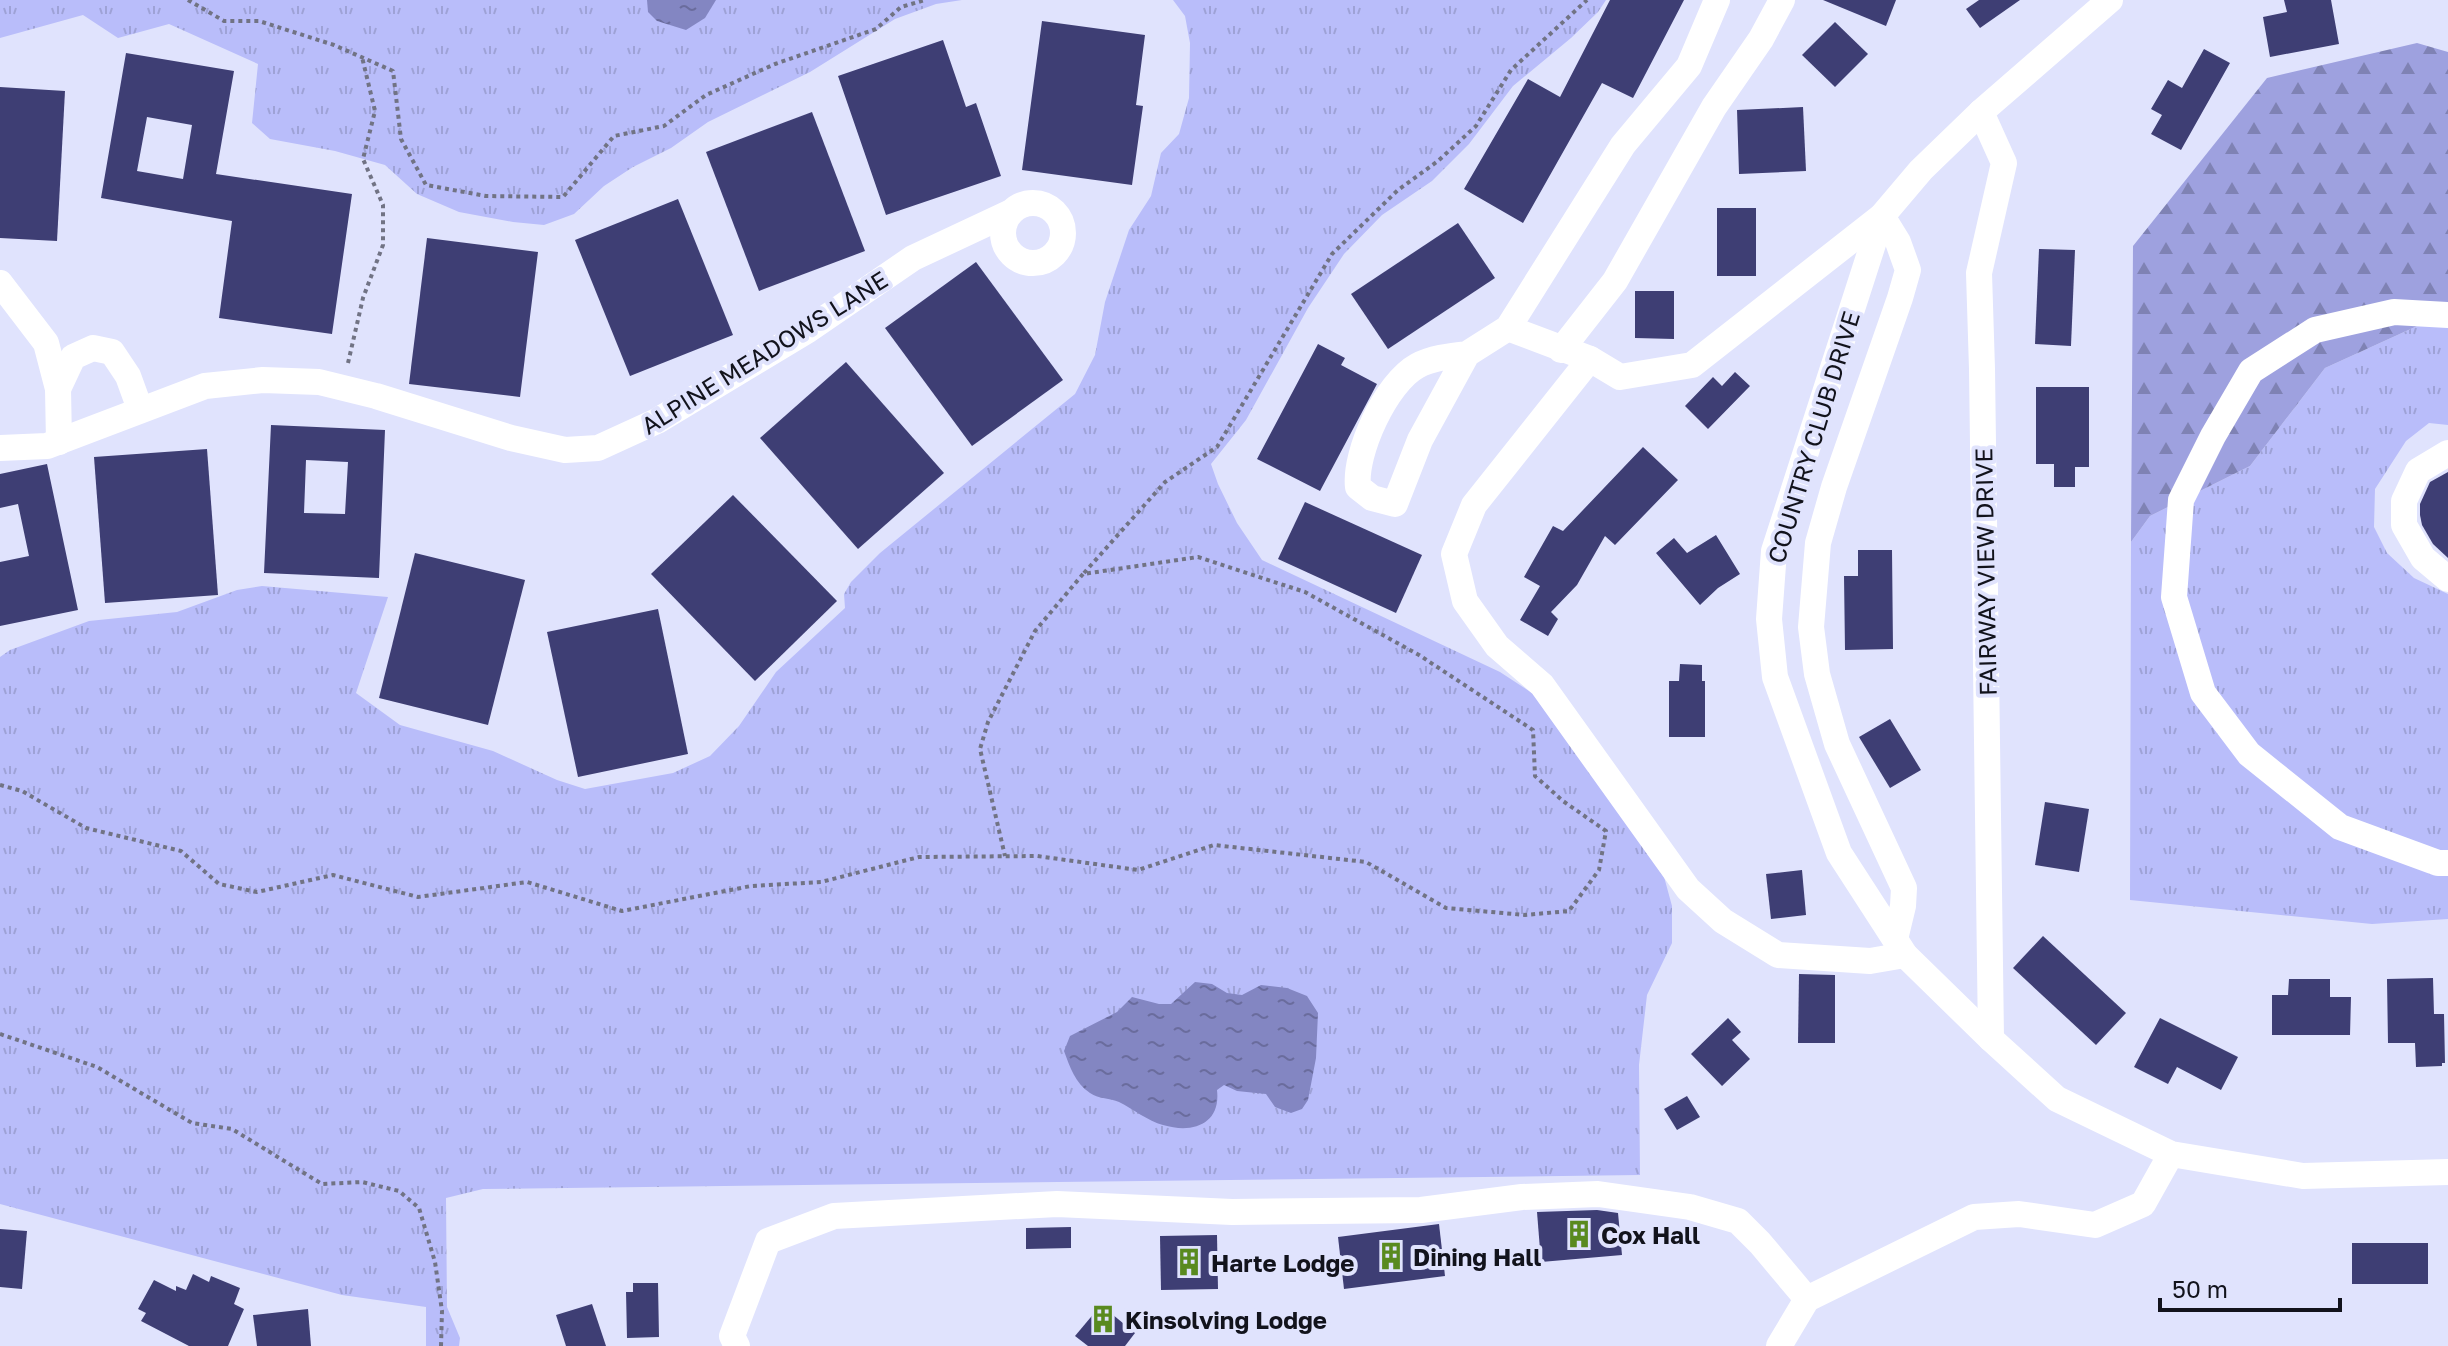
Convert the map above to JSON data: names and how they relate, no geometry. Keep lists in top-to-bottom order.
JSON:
{
  "streets": {
    "street": ["ALPINE MEADOWS LANE", "COUNTRY CLUB DRIVE", "FAIRWAY VIEW DRIVE"]
  },
  "crossings": [
    ["COUNTRY CLUB DRIVE", "FAIRWAY VIEW DRIVE"]
  ],
  "places": {
    "building": [
      "Cox Hall",
      "Dining Hall",
      "Harte Lodge",
      "Kinsolving Lodge"
    ]
  },
  "scale_bar": "50 m"
}
